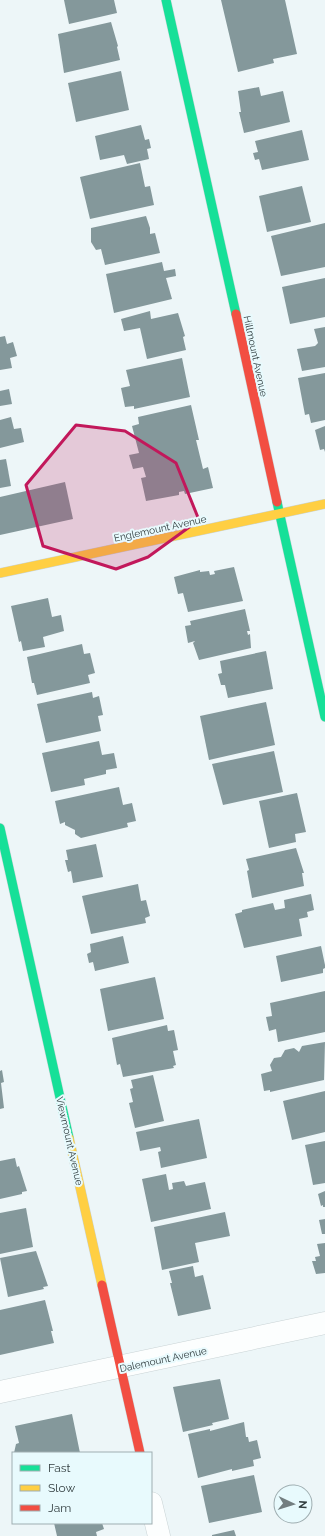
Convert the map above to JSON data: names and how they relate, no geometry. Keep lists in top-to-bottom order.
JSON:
{
  "streets": {
    "street": [
      "Hillmount Avenue",
      "Englemount Avenue",
      "Viewmount Avenue",
      "Dalemount Avenue"
    ]
  },
  "crossings": [
    ["Hillmount Avenue", "Englemount Avenue"],
    ["Viewmount Avenue", "Dalemount Avenue"]
  ],
  "legend": ["Fast", "Slow", "Jam"],
  "north": "right"
}
